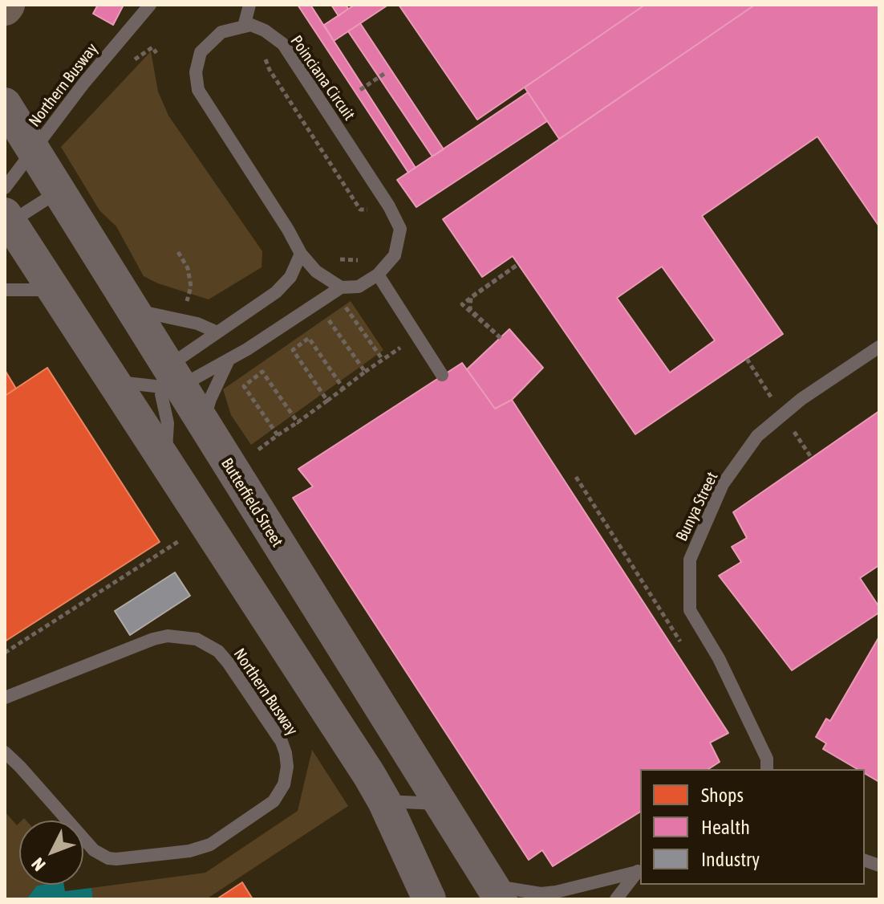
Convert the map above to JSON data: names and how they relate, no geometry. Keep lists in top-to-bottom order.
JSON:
{
  "streets": {
    "street": ["Butterfield Street"],
    "lane": ["Poinciana Circuit", "Northern Busway", "Bunya Street"]
  },
  "legend": ["Shops", "Health", "Industry"],
  "north": "bottom left"
}
